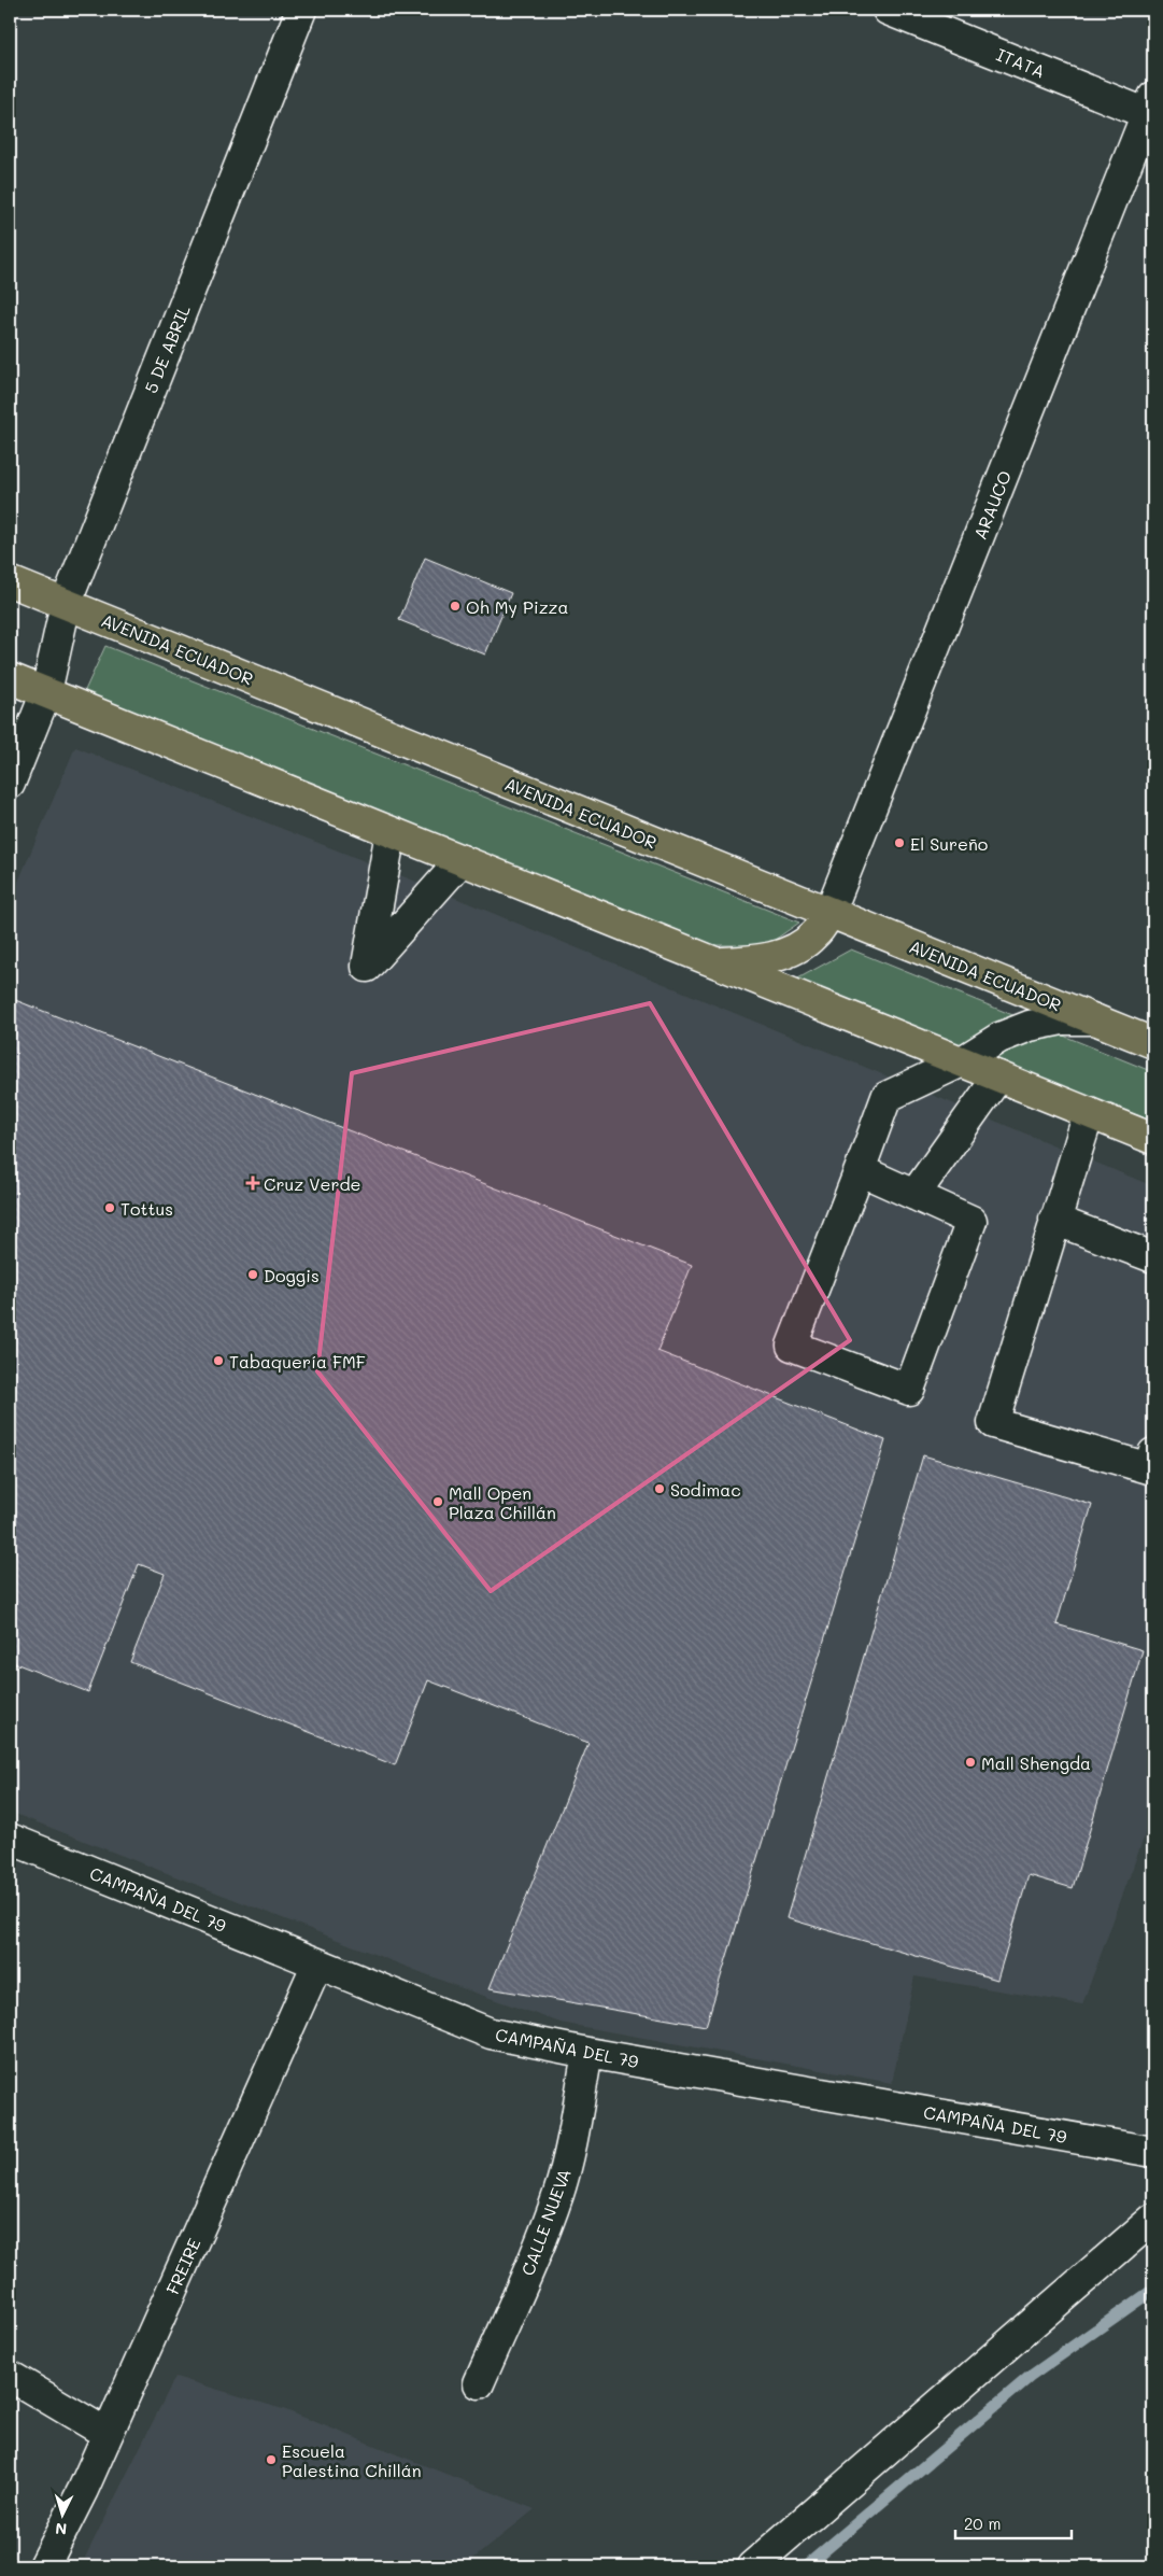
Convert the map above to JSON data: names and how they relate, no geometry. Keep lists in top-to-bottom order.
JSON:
{
  "streets": {
    "main road": ["AVENIDA ECUADOR"],
    "street": [
      "ITATA",
      "5 DE ABRIL",
      "ARAUCO",
      "CAMPAÑA DEL 79",
      "CALLE NUEVA",
      "FREIRE"
    ]
  },
  "crossings": [
    ["ITATA", "ARAUCO"],
    ["5 DE ABRIL", "AVENIDA ECUADOR"],
    ["ARAUCO", "AVENIDA ECUADOR"],
    ["CAMPAÑA DEL 79", "CALLE NUEVA"],
    ["CAMPAÑA DEL 79", "FREIRE"]
  ],
  "places": {
    "other": [
      "Oh My Pizza",
      "El Sureño",
      "Tottus",
      "Doggis",
      "Tabaquería FMF",
      "Sodimac",
      "Mall Open Plaza Chillán",
      "Mall Shengda",
      "Escuela Palestina Chillán"
    ],
    "health": ["Cruz Verde"]
  },
  "scale_bar": "20 m",
  "north": "bottom"
}
